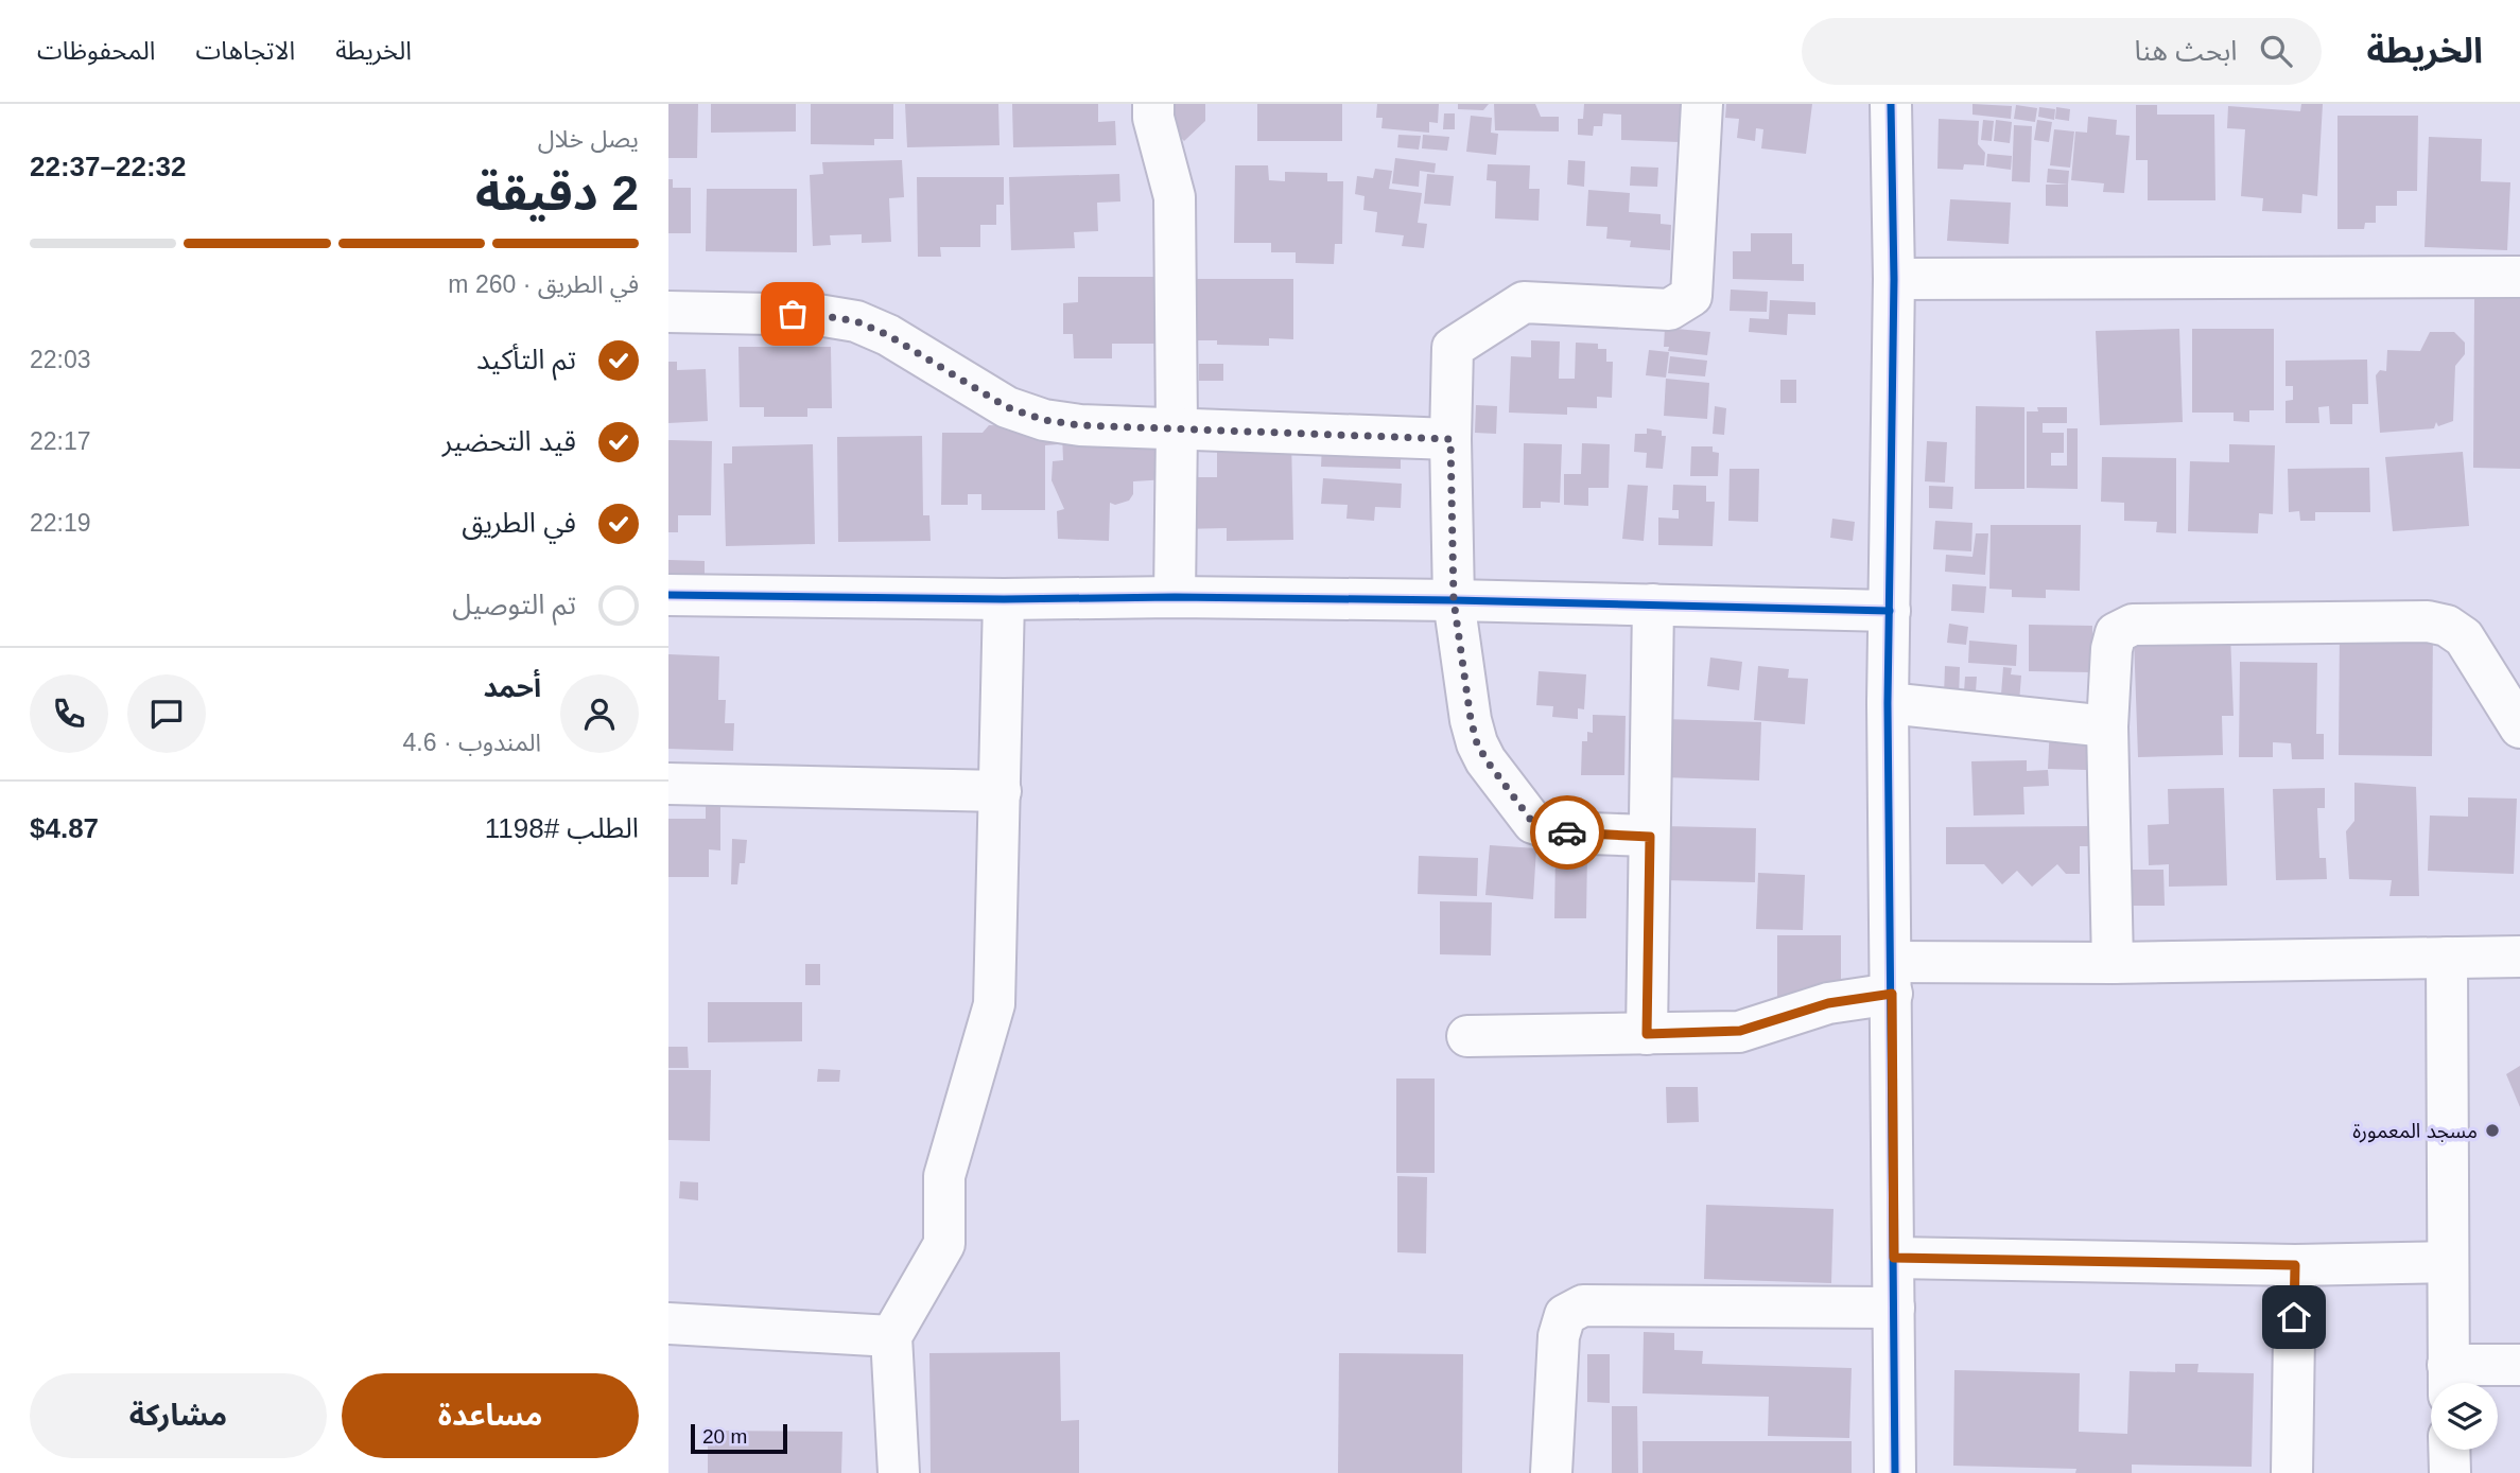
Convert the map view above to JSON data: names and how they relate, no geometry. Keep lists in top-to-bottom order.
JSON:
{
  "places": ["مسجد المعمورة"],
  "scale_bar": "20 m",
  "page": {
    "header": "الخريطة",
    "search": "ابحث هنا",
    "nav": ["الخريطة", "الاتجاهات", "المحفوظات"],
    "heading": ["2 دقيقة", "يصل خلال", "22:32–22:37"],
    "panel": [
      "أحمد",
      "المندوب · 4.6",
      "الطلب #1198",
      "$4.87"
    ],
    "bar": "في الطريق · 260 m",
    "list": [
      ["تم التأكيد", "22:03"],
      ["قيد التحضير", "22:17"],
      ["في الطريق", "22:19"],
      "تم التوصيل"
    ],
    "buttons": ["مساعدة", "مشاركة"],
    "scale": "20 m"
  }
}
